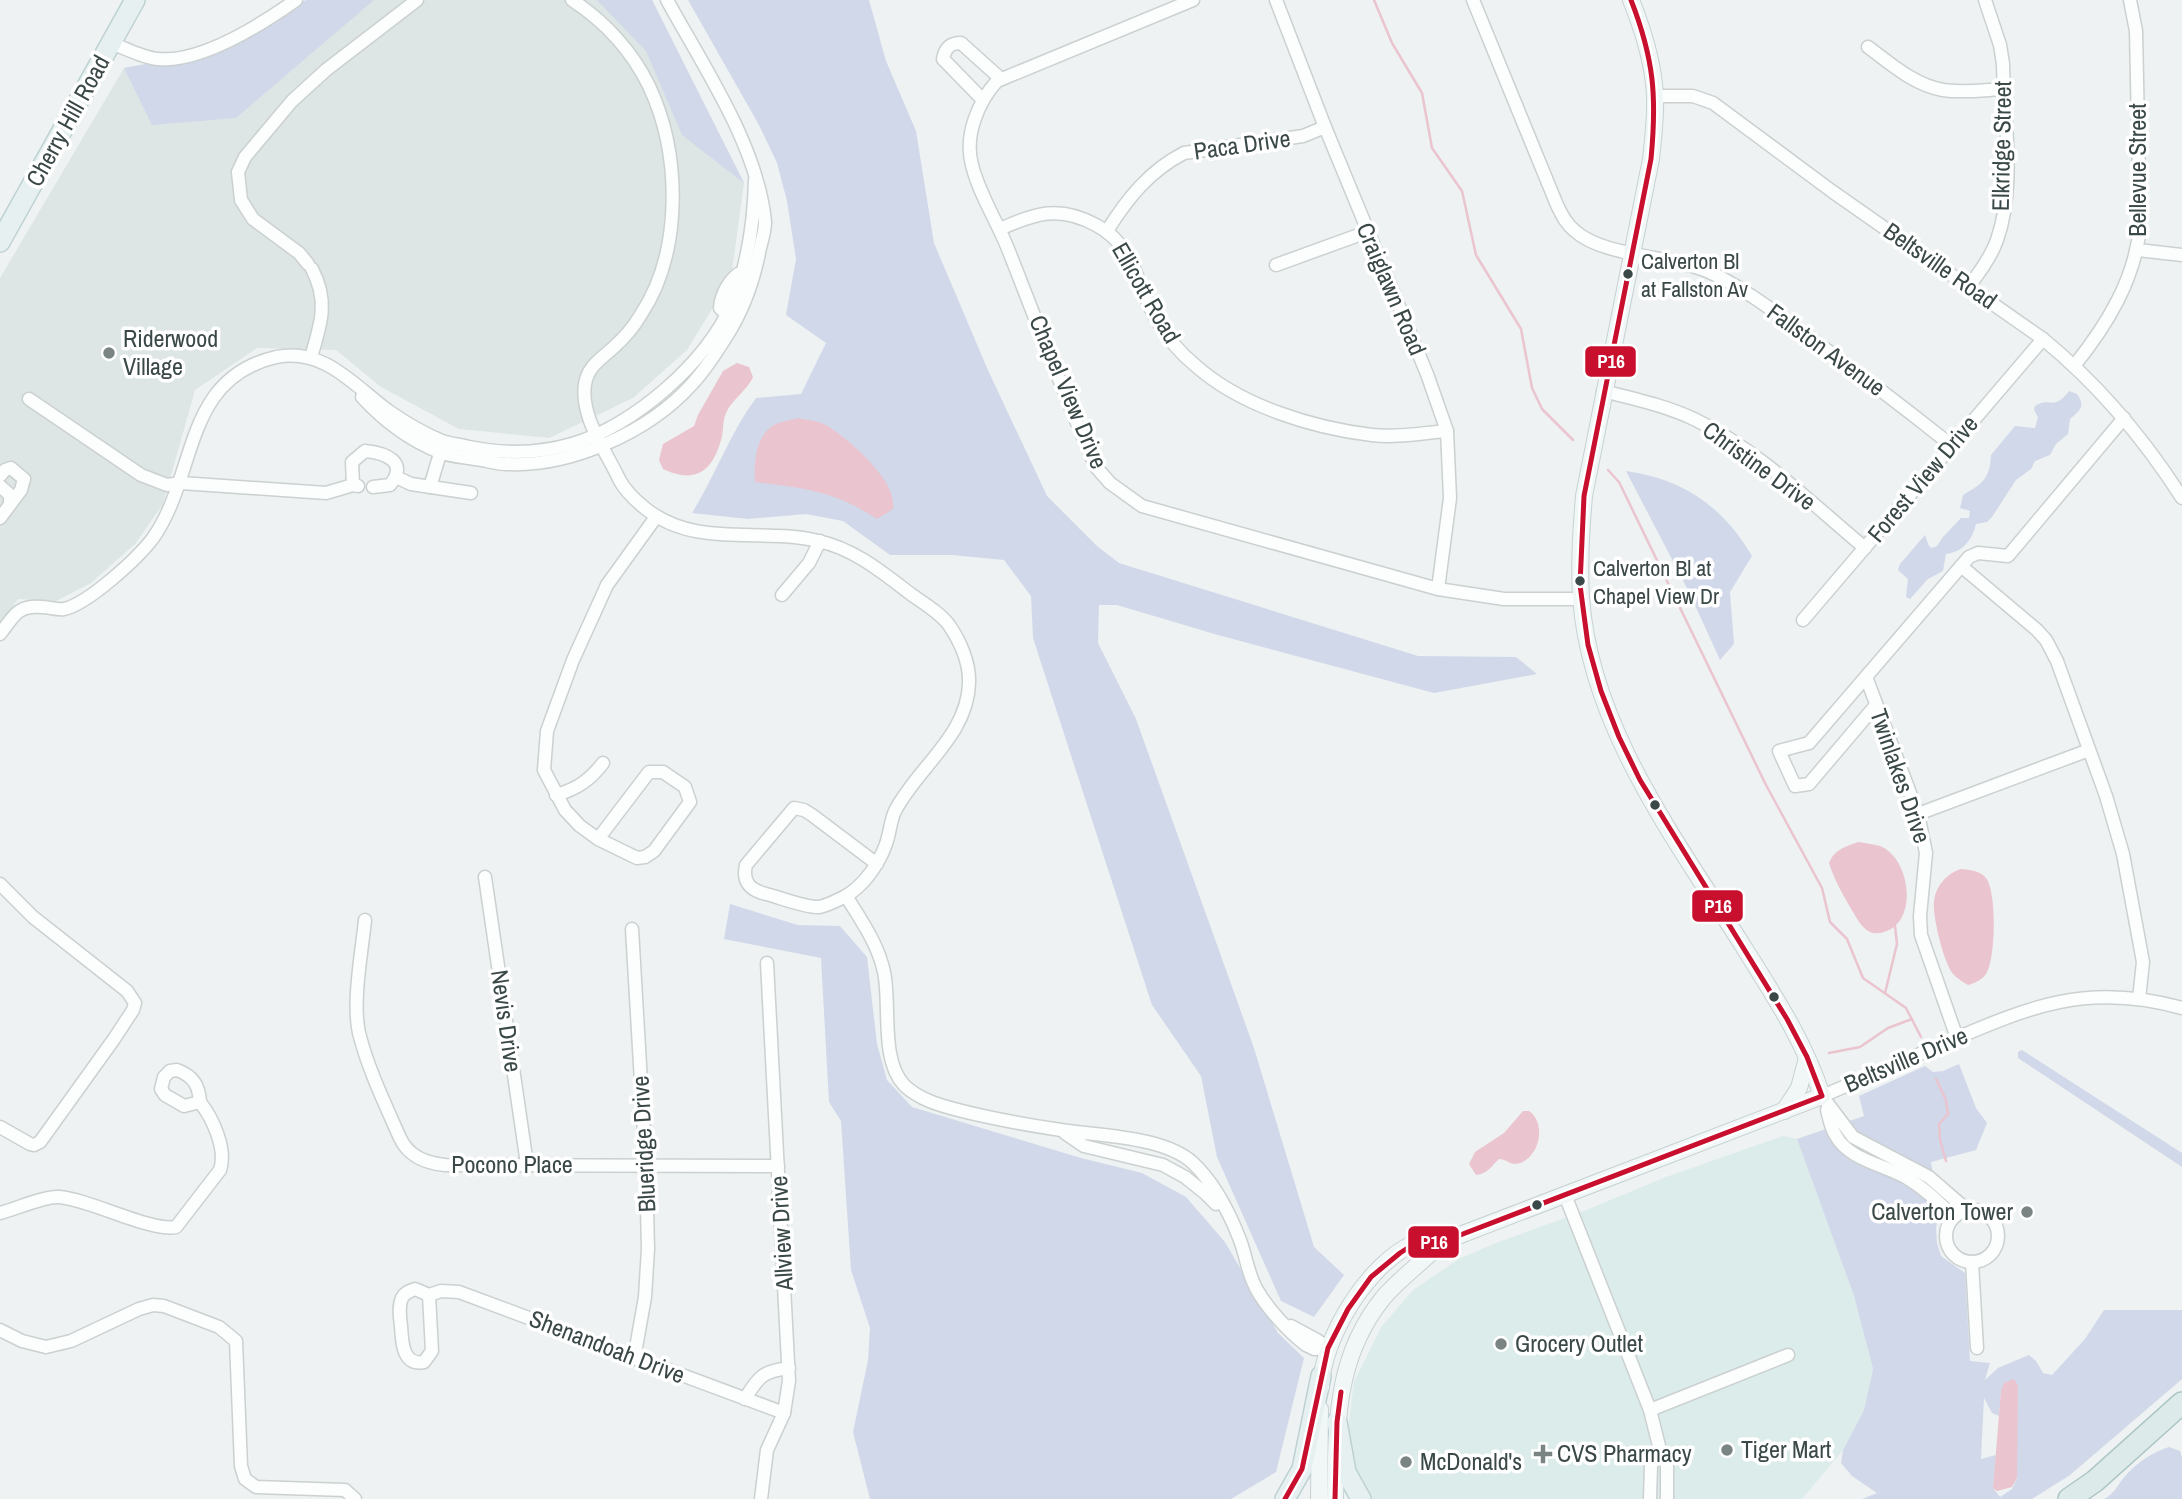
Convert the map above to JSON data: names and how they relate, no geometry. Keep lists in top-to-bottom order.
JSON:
{
  "streets": {
    "main road": ["Cherry Hill Road"],
    "street": [
      "Paca Drive",
      "Elkridge Street",
      "Bellevue Street",
      "Beltsville Road",
      "Craiglawn Road",
      "Ellicott Road",
      "Fallston Avenue",
      "Chapel View Drive",
      "Christine Drive",
      "Forest View Drive",
      "Twinlakes Drive",
      "Nevis Drive",
      "Beltsville Drive",
      "Blueridge Drive",
      "Pocono Place",
      "Allview Drive",
      "Shenandoah Drive"
    ]
  },
  "crossings": [
    ["Paca Drive", "Craiglawn Road"],
    ["Paca Drive", "Ellicott Road"],
    ["Elkridge Street", "Beltsville Road"],
    ["Bellevue Street", "Beltsville Road"],
    ["Beltsville Road", "Forest View Drive"],
    ["Craiglawn Road", "Ellicott Road"],
    ["Craiglawn Road", "Chapel View Drive"],
    ["Ellicott Road", "Chapel View Drive"],
    ["Fallston Avenue", "Forest View Drive"],
    ["Christine Drive", "Forest View Drive"],
    ["Twinlakes Drive", "Beltsville Drive"],
    ["Nevis Drive", "Pocono Place"],
    ["Blueridge Drive", "Pocono Place"],
    ["Blueridge Drive", "Shenandoah Drive"],
    ["Pocono Place", "Allview Drive"],
    ["Allview Drive", "Shenandoah Drive"]
  ],
  "places": {
    "other": [
      "Calverton Bl at Fallston Av",
      "Riderwood Village",
      "Calverton Bl at Chapel View Dr",
      "Calverton Tower",
      "Grocery Outlet",
      "Tiger Mart",
      "McDonald's"
    ],
    "health": ["CVS Pharmacy"]
  },
  "lines": ["transit line P16"]
}
